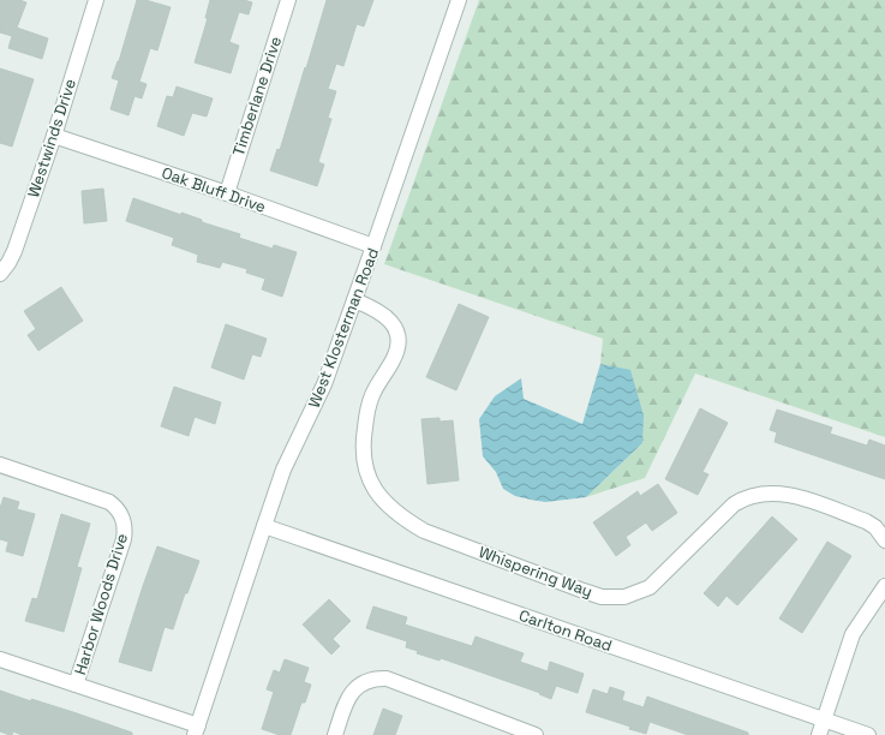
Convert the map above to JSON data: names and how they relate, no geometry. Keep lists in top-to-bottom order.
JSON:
{
  "streets": {
    "street": [
      "Timberlane Drive",
      "Westwinds Drive",
      "Oak Bluff Drive",
      "West Klosterman Road",
      "Whispering Way",
      "Harbor Woods Drive",
      "Carlton Road"
    ]
  },
  "crossings": [
    ["Timberlane Drive", "Oak Bluff Drive"],
    ["Westwinds Drive", "Oak Bluff Drive"],
    ["Oak Bluff Drive", "West Klosterman Road"],
    ["West Klosterman Road", "Whispering Way"],
    ["West Klosterman Road", "Harbor Woods Drive"],
    ["West Klosterman Road", "Carlton Road"]
  ]
}
